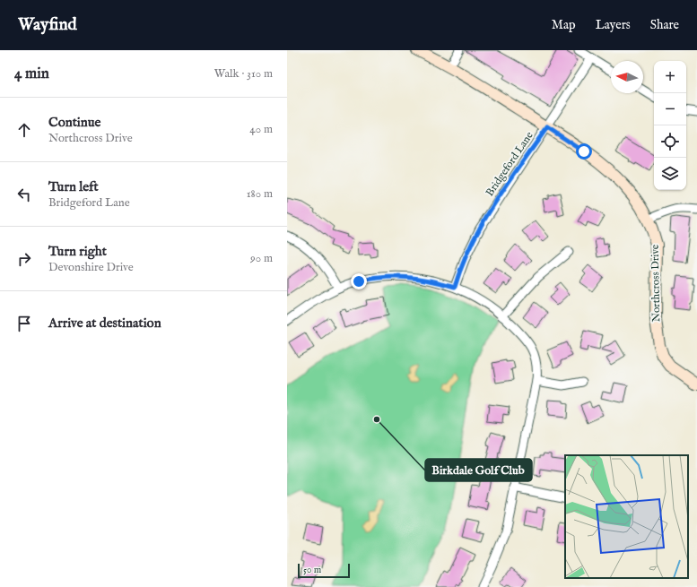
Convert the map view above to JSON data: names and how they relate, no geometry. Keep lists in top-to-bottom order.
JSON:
{
  "streets": {
    "street": ["Bridgeford Lane", "Northcross Drive"]
  },
  "crossings": [
    ["Bridgeford Lane", "Northcross Drive"]
  ],
  "places": ["Birkdale Golf Club"],
  "scale_bar": "50 m",
  "north": "left",
  "page": {
    "header": "Wayfind",
    "nav": ["Map", "Layers", "Share"],
    "heading": ["4 min", "Walk · 310 m"],
    "map_buttons": ["+", "−"],
    "list": [
      ["Continue", "Northcross Drive", "40 m"],
      ["Turn left", "Bridgeford Lane", "180 m"],
      ["Turn right", "Devonshire Drive", "90 m"],
      "Arrive at destination"
    ],
    "scale": "50 m"
  }
}
